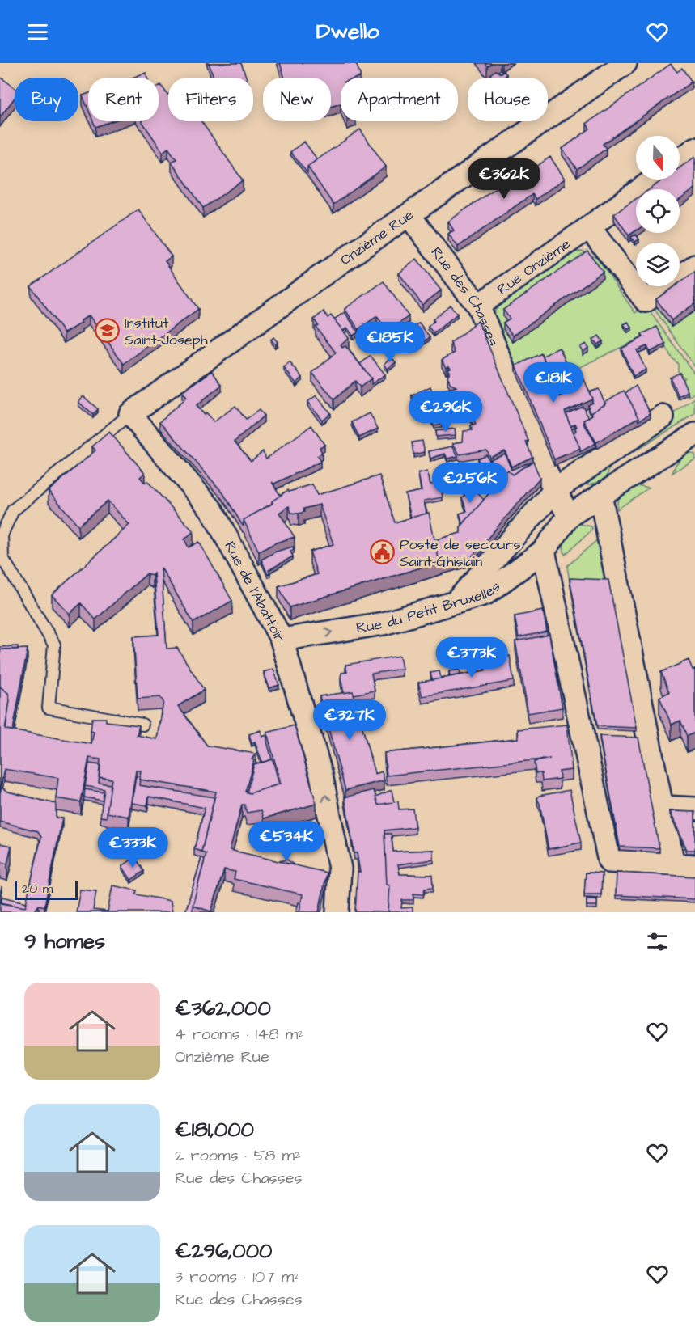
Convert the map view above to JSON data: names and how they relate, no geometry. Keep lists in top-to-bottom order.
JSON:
{
  "streets": {
    "street": [
      "Onzième Rue",
      "Rue Onzième",
      "Rue des Chasses",
      "Rue de l'Abattoir",
      "Rue du Petit Bruxelles"
    ]
  },
  "crossings": [
    ["Onzième Rue", "Rue des Chasses"],
    ["Onzième Rue", "Rue de l'Abattoir"],
    ["Rue Onzième", "Rue des Chasses"],
    ["Rue des Chasses", "Rue du Petit Bruxelles"],
    ["Rue de l'Abattoir", "Rue du Petit Bruxelles"]
  ],
  "one_way": ["Rue de l'Abattoir", "Rue du Petit Bruxelles"],
  "places": {
    "school or university": ["Institut Saint-Joseph"],
    "public building": ["Poste de secours Saint-Ghislain"]
  },
  "scale_bar": "20 m",
  "north": "bottom",
  "page": {
    "header": "Dwello",
    "chip": [
      "Buy",
      "Rent",
      "Filters",
      "New",
      "Apartment",
      "House"
    ],
    "price": [
      "€362K",
      "€185K",
      "€181K",
      "€296K",
      "€256K",
      "€373K",
      "€327K",
      "€534K",
      "€333K"
    ],
    "scale": "20 m",
    "heading": "9 homes",
    "list": [
      {
        "name": "€362,000",
        "note": "4 rooms · 148 m² · Onzième Rue"
      },
      {
        "name": "€181,000",
        "note": "2 rooms · 58 m² · Rue des Chasses"
      },
      {
        "name": "€296,000",
        "note": "3 rooms · 107 m² · Rue des Chasses"
      }
    ]
  }
}
